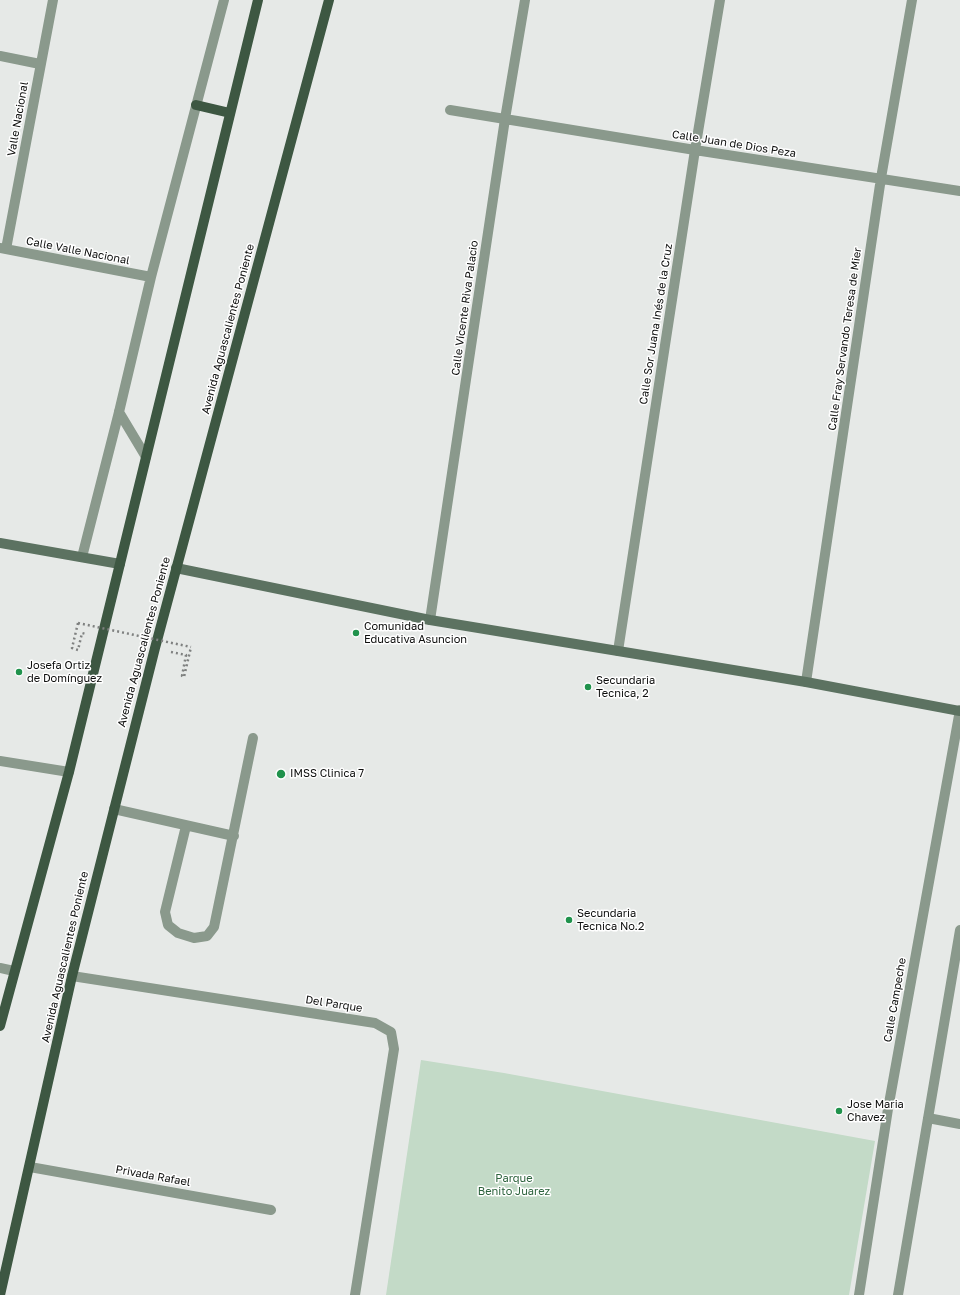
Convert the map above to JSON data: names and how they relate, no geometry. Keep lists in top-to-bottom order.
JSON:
{
  "streets": {
    "main road": ["Avenida Aguascalientes Poniente"],
    "street": [
      "Valle Nacional",
      "Calle Juan de Dios Peza",
      "Calle Valle Nacional",
      "Calle Vicente Riva Palacio",
      "Calle Sor Juana Inés de la Cruz",
      "Calle Fray Servando Teresa de Mier",
      "Calle Campeche",
      "Del Parque",
      "Privada Rafael"
    ]
  },
  "crossings": [
    ["Valle Nacional", "Calle Valle Nacional"],
    ["Calle Juan de Dios Peza", "Calle Vicente Riva Palacio"],
    ["Calle Juan de Dios Peza", "Calle Sor Juana Inés de la Cruz"],
    ["Calle Juan de Dios Peza", "Calle Fray Servando Teresa de Mier"],
    ["Avenida Aguascalientes Poniente", "Del Parque"],
    ["Avenida Aguascalientes Poniente", "Privada Rafael"]
  ],
  "parks": ["Parque Benito Juarez"],
  "places": [
    "Comunidad Educativa Asuncion",
    "Josefa Ortiz de Domínguez",
    "Secundaria Tecnica, 2",
    "IMSS Clinica 7",
    "Secundaria Tecnica No.2",
    "Jose Maria Chavez"
  ]
}
